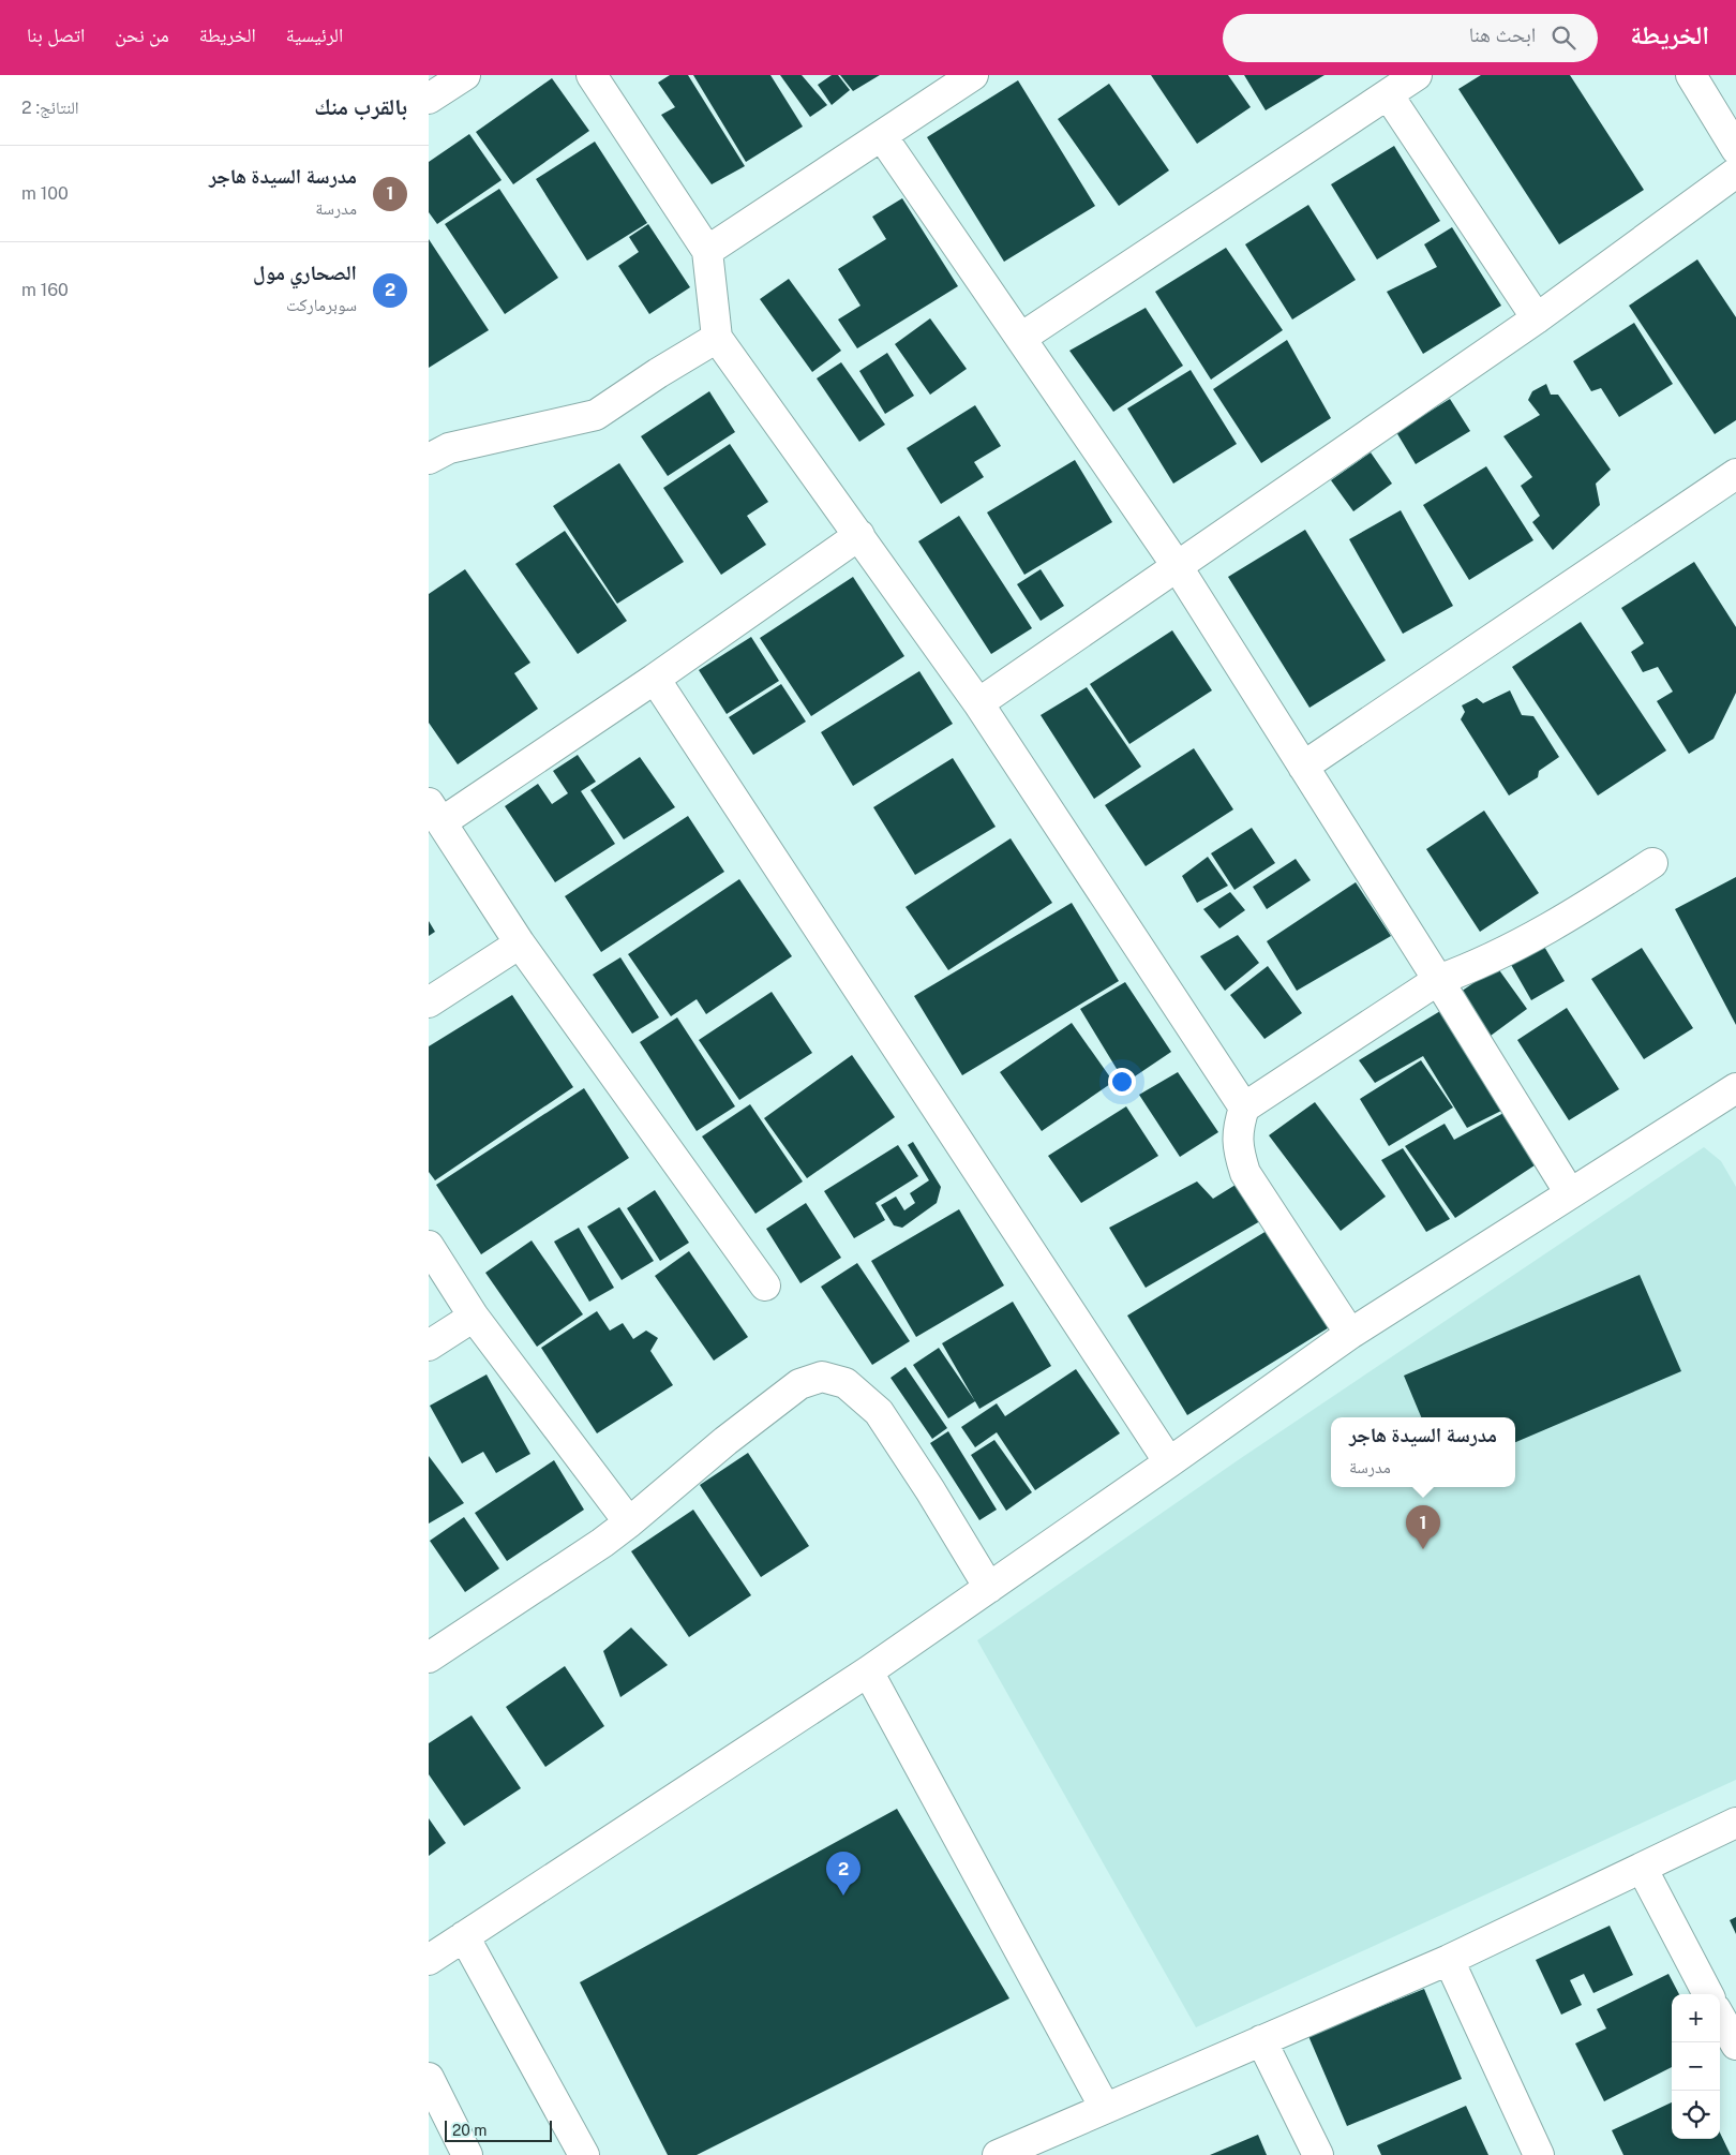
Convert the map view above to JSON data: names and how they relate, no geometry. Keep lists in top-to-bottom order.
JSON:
{
  "scale_bar": "20 m",
  "page": {
    "header": "الخريطة",
    "search": "ابحث هنا",
    "nav": [
      "الرئيسية",
      "الخريطة",
      "من نحن",
      "اتصل بنا"
    ],
    "heading": ["بالقرب منك", "النتائج: 2"],
    "list": [
      {
        "mark": "1",
        "name": "مدرسة السيدة هاجر",
        "note": "مدرسة",
        "value": "100 m"
      },
      {
        "mark": "2",
        "name": "الصحاري مول",
        "note": "سوبرماركت",
        "value": "160 m"
      }
    ],
    "popup": ["مدرسة السيدة هاجر", "مدرسة"],
    "pins": ["1", "2"],
    "map_buttons": ["+", "−"],
    "scale": "20 m"
  }
}
